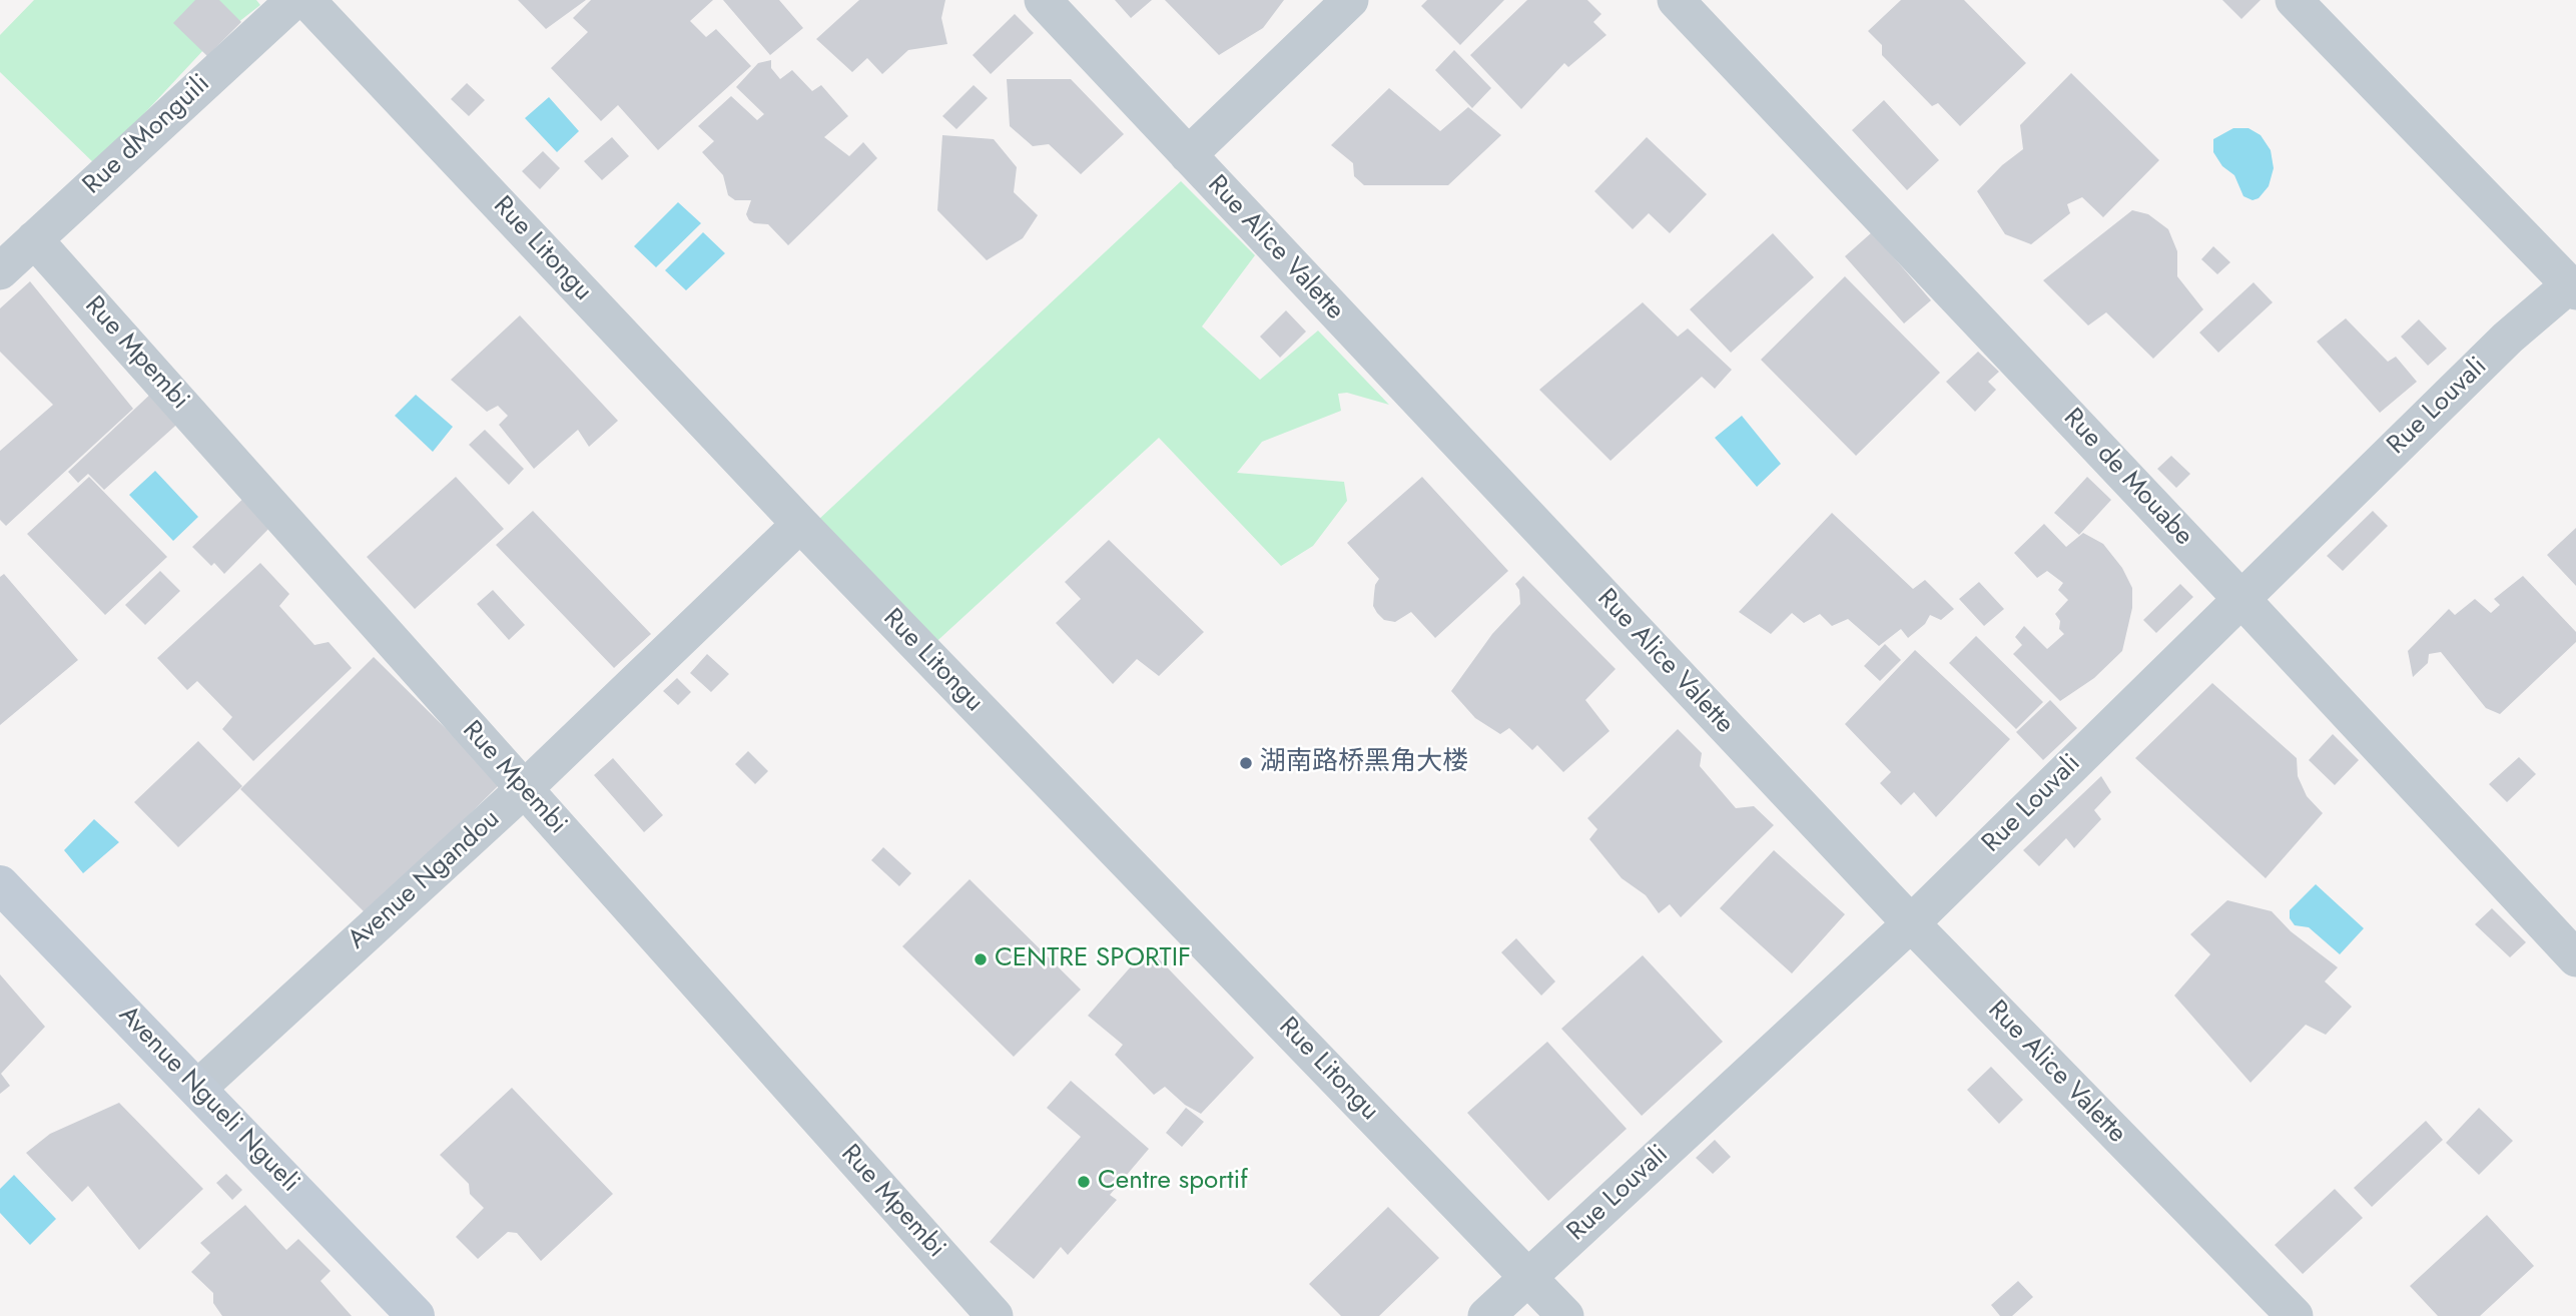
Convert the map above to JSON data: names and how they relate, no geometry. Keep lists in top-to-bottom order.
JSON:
{
  "streets": {
    "street": [
      "Rue dMonguili",
      "Rue Alice Valette",
      "Rue Litongu",
      "Rue Mpembi",
      "Rue Louvali",
      "Rue de Mouabe",
      "Avenue Ngandou",
      "Avenue Ngueli Ngueli"
    ]
  },
  "crossings": [
    ["Rue dMonguili", "Rue Mpembi"],
    ["Rue Alice Valette", "Rue Louvali"],
    ["Rue Litongu", "Rue Louvali"],
    ["Rue Litongu", "Avenue Ngandou"],
    ["Rue Mpembi", "Avenue Ngandou"],
    ["Rue Louvali", "Rue de Mouabe"],
    ["Avenue Ngandou", "Avenue Ngueli Ngueli"]
  ],
  "places": ["湖南路桥黑角大楼", "CENTRE SPORTIF", "Centre sportif"]
}
